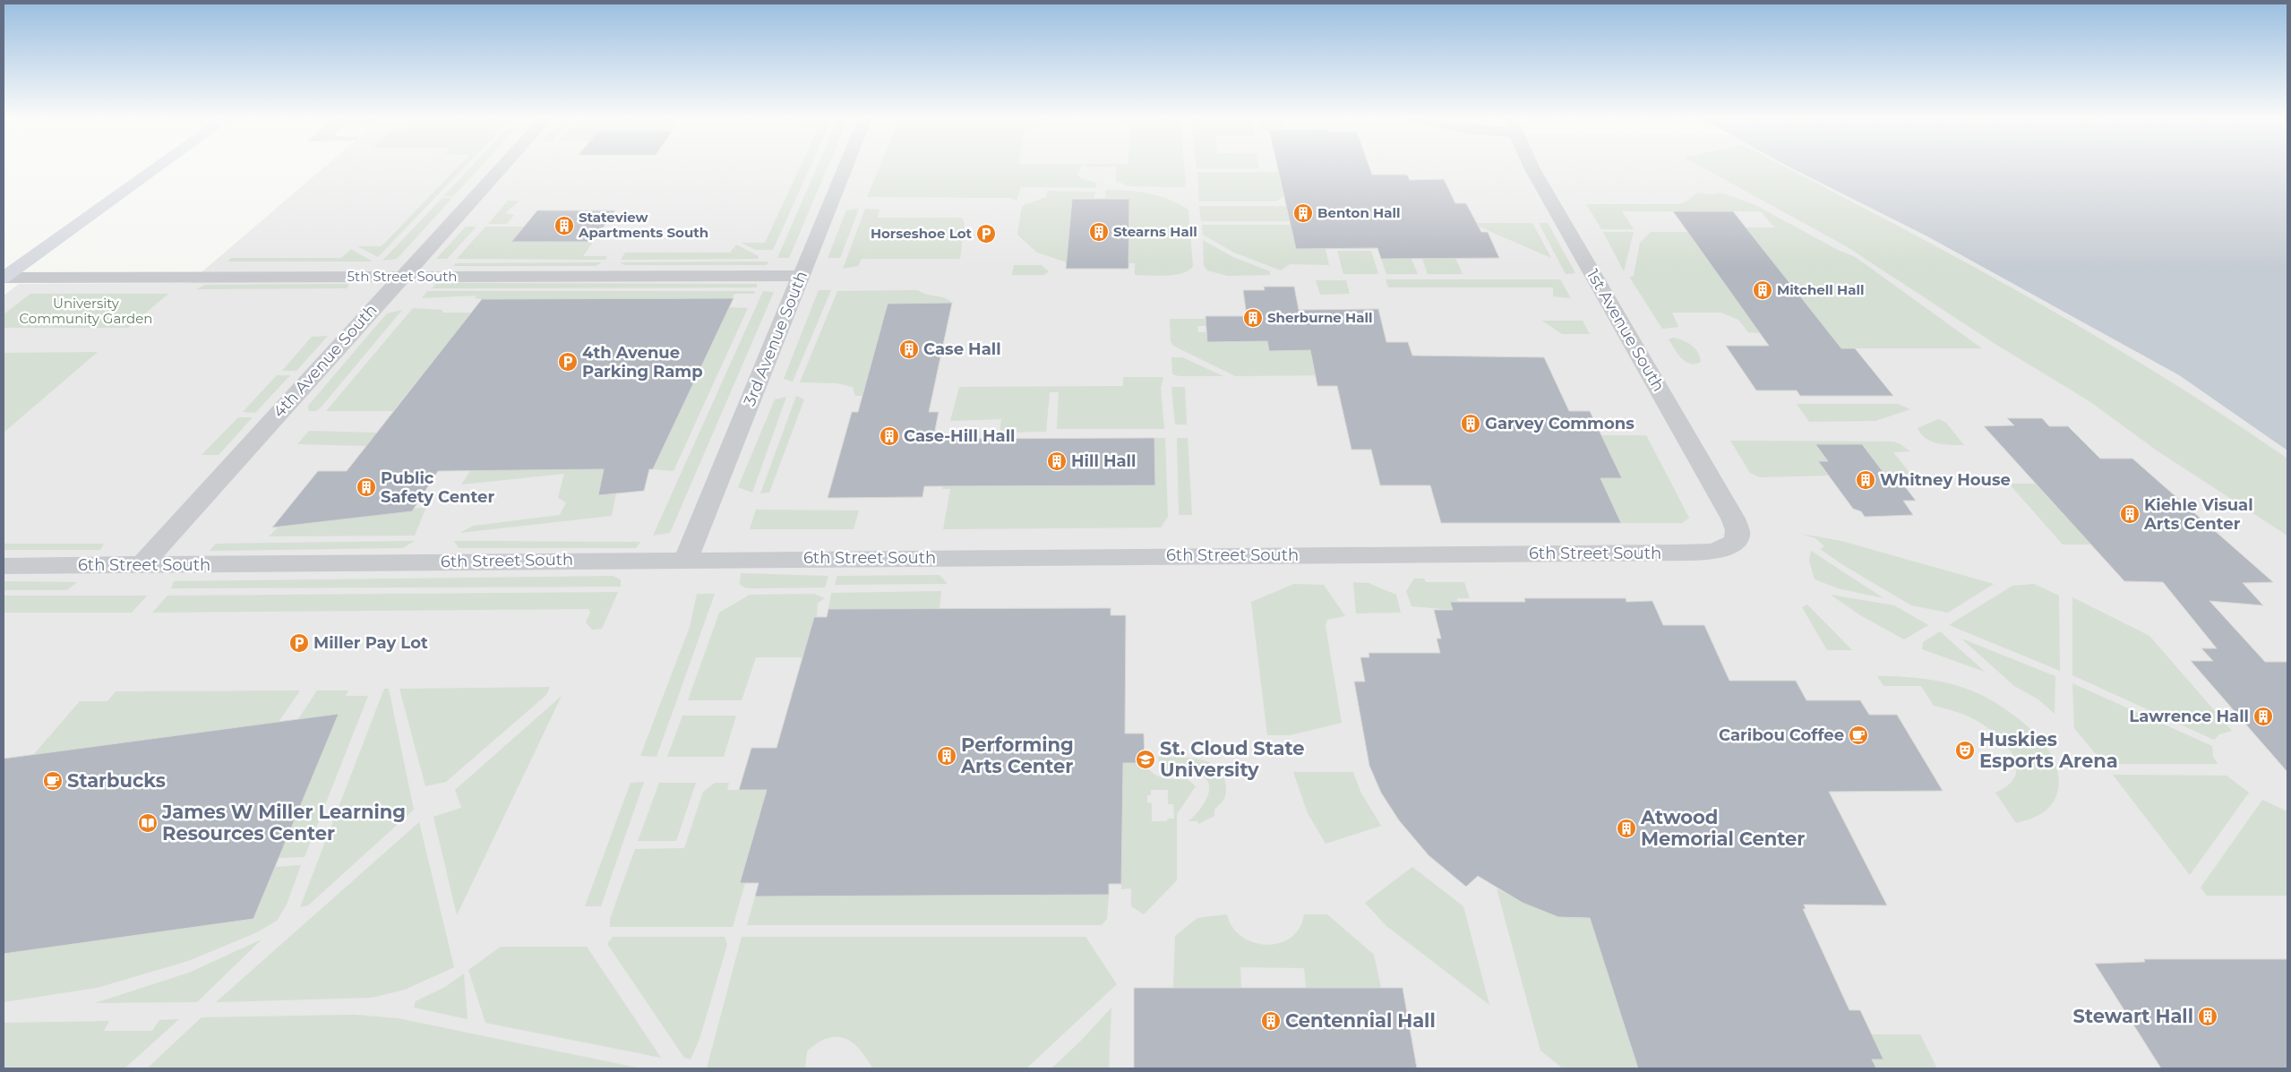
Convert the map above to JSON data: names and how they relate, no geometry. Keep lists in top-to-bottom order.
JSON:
{
  "streets": {
    "street": [
      "5th Street South",
      "1st Avenue South",
      "3rd Avenue South",
      "4th Avenue South",
      "6th Street South"
    ]
  },
  "crossings": [
    ["5th Street South", "3rd Avenue South"],
    ["5th Street South", "4th Avenue South"],
    ["1st Avenue South", "6th Street South"],
    ["3rd Avenue South", "6th Street South"],
    ["4th Avenue South", "6th Street South"]
  ],
  "parks": ["University Community Garden"],
  "places": {
    "building": [
      "Benton Hall",
      "Stateview Apartments South",
      "Stearns Hall",
      "Mitchell Hall",
      "Sherburne Hall",
      "Case Hall",
      "Garvey Commons",
      "Case-Hill Hall",
      "Hill Hall",
      "Whitney House",
      "Public Safety Center",
      "Kiehle Visual Arts Center",
      "Lawrence Hall",
      "Performing Arts Center",
      "Atwood Memorial Center",
      "Stewart Hall",
      "Centennial Hall"
    ],
    "parking": ["Horseshoe Lot", "4th Avenue Parking Ramp", "Miller Pay Lot"],
    "cafe": ["Caribou Coffee", "Starbucks"],
    "theatre": ["Huskies Esports Arena"],
    "school or university": ["St. Cloud State University"],
    "library": ["James W Miller Learning Resources Center"]
  }
}
